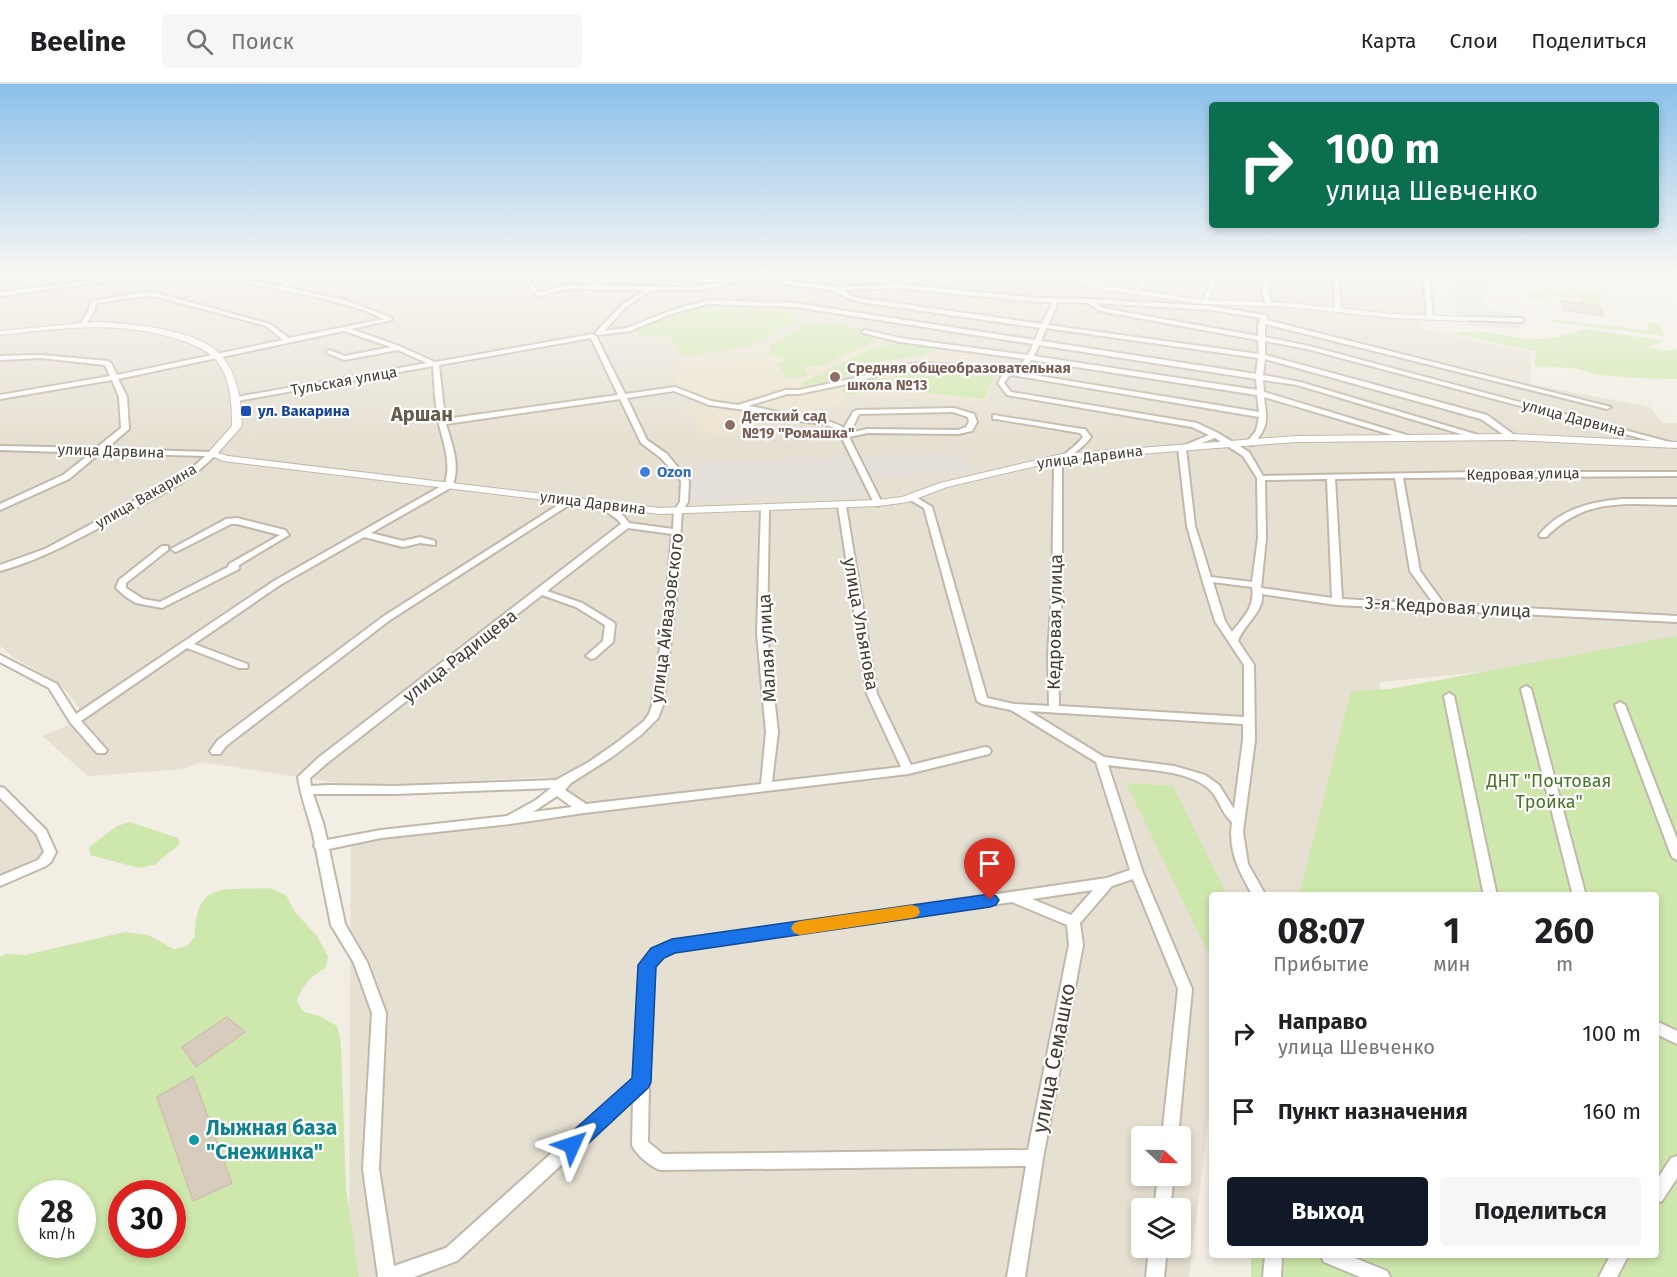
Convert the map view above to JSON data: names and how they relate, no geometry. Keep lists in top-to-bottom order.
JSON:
{
  "streets": {
    "street": [
      "Тульская улица",
      "улица Дарвина",
      "Кедровая улица",
      "улица Вакарина",
      "3-я Кедровая улица",
      "улица Айвазовского",
      "улица Ульянова",
      "Малая улица",
      "улица Радищева",
      "улица Семашко"
    ]
  },
  "crossings": [
    ["Тульская улица", "улица Дарвина"],
    ["Тульская улица", "улица Вакарина"],
    ["улица Дарвина", "Кедровая улица"],
    ["улица Дарвина", "улица Вакарина"],
    ["улица Дарвина", "улица Айвазовского"],
    ["улица Дарвина", "улица Ульянова"],
    ["улица Дарвина", "Малая улица"]
  ],
  "districts": ["Аршан"],
  "parks": ["ДНТ \"Почтовая Тройка\""],
  "places": {
    "other": [
      "Средняя общеобразовательная школа №13",
      "Детский сад №19 \"Ромашка\"",
      "Ozon",
      "Лыжная база \"Снежинка\""
    ],
    "transit": ["ул. Вакарина"]
  },
  "north": "right",
  "page": {
    "header": "Beeline",
    "search": "Поиск",
    "nav": ["Карта", "Слои", "Поделиться"],
    "turn": ["100 m", "улица Шевченко"],
    "eta": [
      "08:07",
      "Прибытие",
      "1",
      "мин",
      "260",
      "m"
    ],
    "list": [
      {
        "name": "Направо",
        "note": "улица Шевченко",
        "value": "100 m"
      },
      {
        "name": "Пункт назначения",
        "value": "160 m"
      }
    ],
    "buttons": ["Выход", "Поделиться"],
    "speed": "28 km/h",
    "limit": "30"
  }
}
